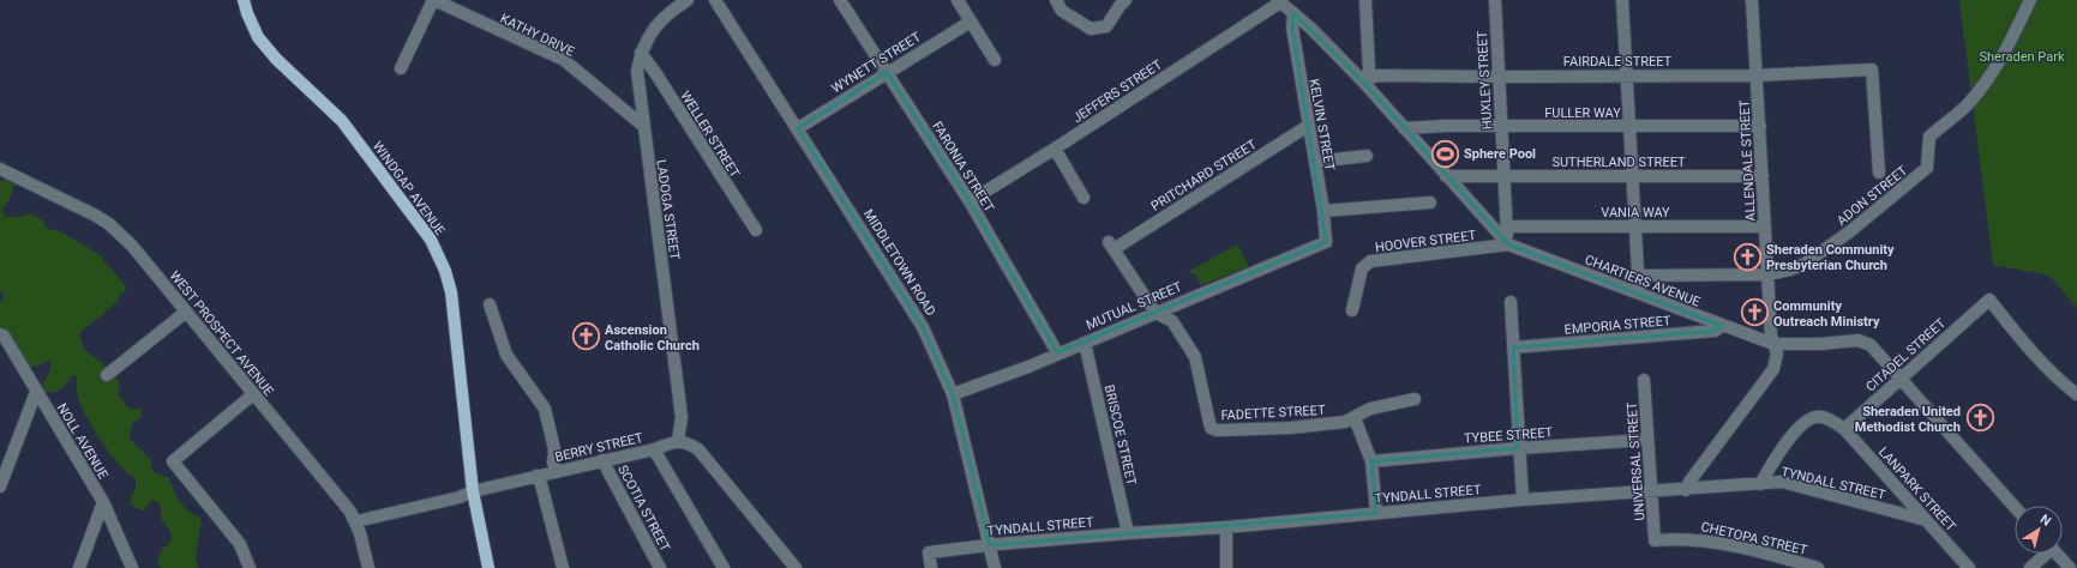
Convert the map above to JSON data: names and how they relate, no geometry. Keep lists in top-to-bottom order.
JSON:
{
  "streets": {
    "main road": ["WINDGAP AVENUE"],
    "street": [
      "KATHY DRIVE",
      "FAIRDALE STREET",
      "WYNETT STREET",
      "HUXLEY STREET",
      "JEFFERS STREET",
      "FULLER WAY",
      "KELVIN STREET",
      "WELLER STREET",
      "ALLENDALE STREET",
      "SUTHERLAND STREET",
      "FARONIA STREET",
      "PRITCHARD STREET",
      "ADON STREET",
      "LADOGA STREET",
      "VANIA WAY",
      "HOOVER STREET",
      "MIDDLETOWN ROAD",
      "CHARTIERS AVENUE",
      "MUTUAL STREET",
      "EMPORIA STREET",
      "WEST PROSPECT AVENUE",
      "CITADEL STREET",
      "FADETTE STREET",
      "BRISCOE STREET",
      "TYBEE STREET",
      "NOLL AVENUE",
      "BERRY STREET",
      "UNIVERSAL STREET",
      "TYNDALL STREET",
      "LANPARK STREET",
      "SCOTIA STREET",
      "CHETOPA STREET"
    ]
  },
  "crossings": [
    ["KATHY DRIVE", "LADOGA STREET"],
    ["FAIRDALE STREET", "HUXLEY STREET"],
    ["FAIRDALE STREET", "ALLENDALE STREET"],
    ["FAIRDALE STREET", "CHARTIERS AVENUE"],
    ["WYNETT STREET", "FARONIA STREET"],
    ["WYNETT STREET", "MIDDLETOWN ROAD"],
    ["HUXLEY STREET", "FULLER WAY"],
    ["HUXLEY STREET", "SUTHERLAND STREET"],
    ["HUXLEY STREET", "VANIA WAY"],
    ["HUXLEY STREET", "HOOVER STREET"],
    ["HUXLEY STREET", "CHARTIERS AVENUE"],
    ["JEFFERS STREET", "FARONIA STREET"],
    ["JEFFERS STREET", "CHARTIERS AVENUE"],
    ["FULLER WAY", "ALLENDALE STREET"],
    ["FULLER WAY", "CHARTIERS AVENUE"],
    ["KELVIN STREET", "PRITCHARD STREET"],
    ["KELVIN STREET", "CHARTIERS AVENUE"],
    ["KELVIN STREET", "MUTUAL STREET"],
    ["WELLER STREET", "LADOGA STREET"],
    ["ALLENDALE STREET", "SUTHERLAND STREET"],
    ["ALLENDALE STREET", "ADON STREET"],
    ["ALLENDALE STREET", "VANIA WAY"],
    ["ALLENDALE STREET", "CHARTIERS AVENUE"],
    ["ALLENDALE STREET", "TYNDALL STREET"],
    ["SUTHERLAND STREET", "CHARTIERS AVENUE"],
    ["FARONIA STREET", "MUTUAL STREET"],
    ["PRITCHARD STREET", "FADETTE STREET"],
    ["WINDGAP AVENUE", "BERRY STREET"],
    ["LADOGA STREET", "BERRY STREET"],
    ["HOOVER STREET", "CHARTIERS AVENUE"],
    ["MIDDLETOWN ROAD", "MUTUAL STREET"],
    ["MIDDLETOWN ROAD", "TYNDALL STREET"],
    ["CHARTIERS AVENUE", "EMPORIA STREET"],
    ["CHARTIERS AVENUE", "CITADEL STREET"],
    ["MUTUAL STREET", "FADETTE STREET"],
    ["MUTUAL STREET", "BRISCOE STREET"],
    ["WEST PROSPECT AVENUE", "BERRY STREET"],
    ["CITADEL STREET", "LANPARK STREET"],
    ["BRISCOE STREET", "TYNDALL STREET"],
    ["TYBEE STREET", "UNIVERSAL STREET"],
    ["BERRY STREET", "SCOTIA STREET"],
    ["UNIVERSAL STREET", "TYNDALL STREET"],
    ["UNIVERSAL STREET", "CHETOPA STREET"],
    ["TYNDALL STREET", "LANPARK STREET"]
  ],
  "parks": ["Sheraden Park"],
  "places": {
    "sports": ["Sphere Pool"],
    "church": [
      "Sheraden Community Presbyterian Church",
      "Community Outreach Ministry",
      "Ascension Catholic Church",
      "Sheraden United Methodist Church"
    ]
  },
  "north": "top right"
}
